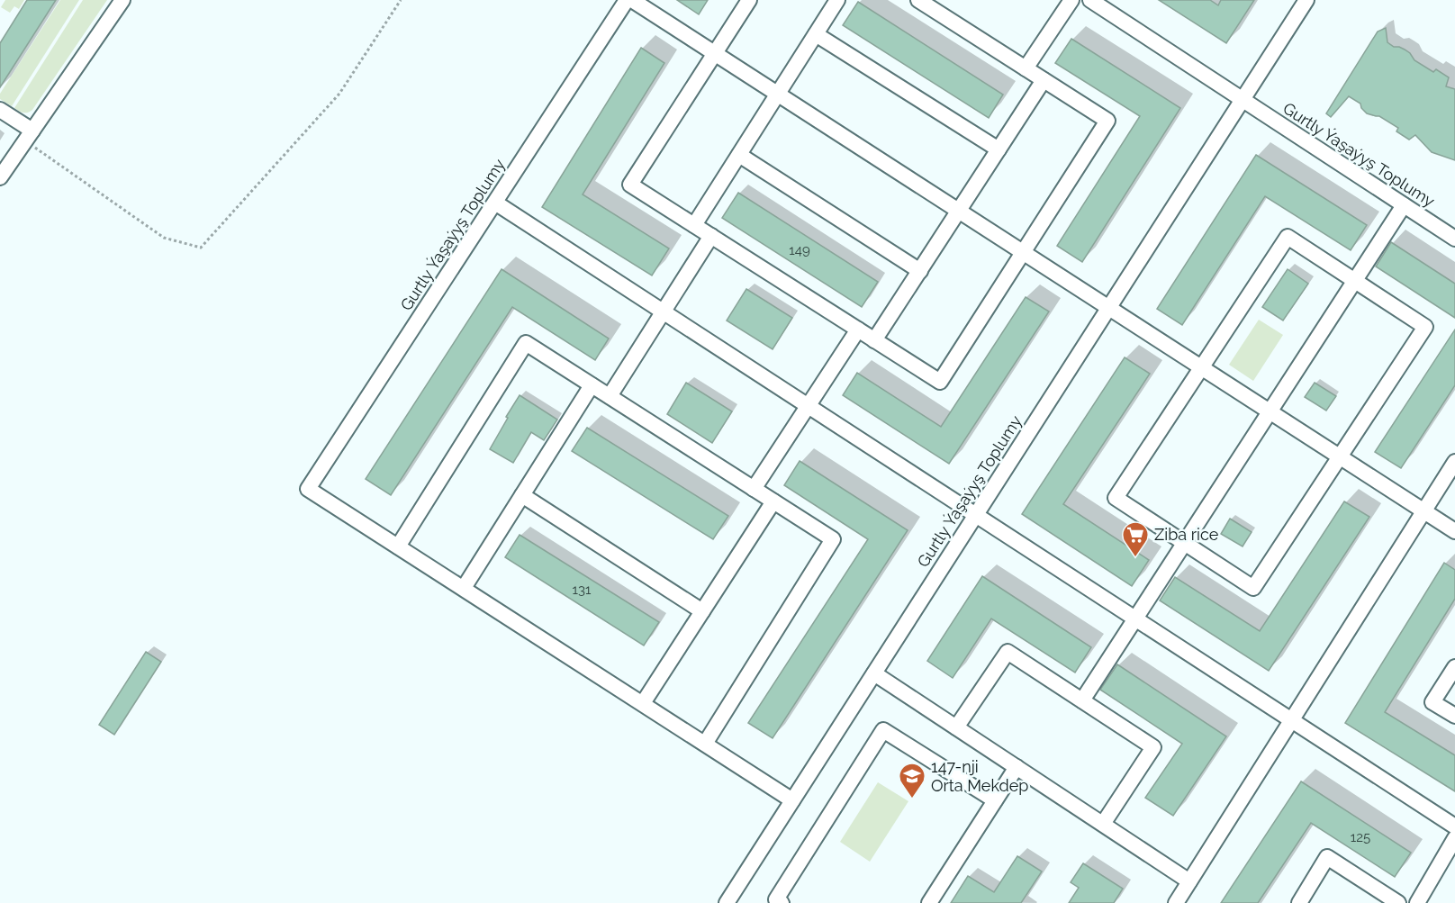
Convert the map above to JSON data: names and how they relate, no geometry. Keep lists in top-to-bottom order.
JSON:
{
  "streets": {
    "street": ["Gurtly Ýaşaýyş Toplumy"]
  },
  "places": {
    "supermarket": ["Ziba rice"],
    "school or university": ["147-nji Orta Mekdep"]
  },
  "house_numbers": ["149", "131", "125"]
}
